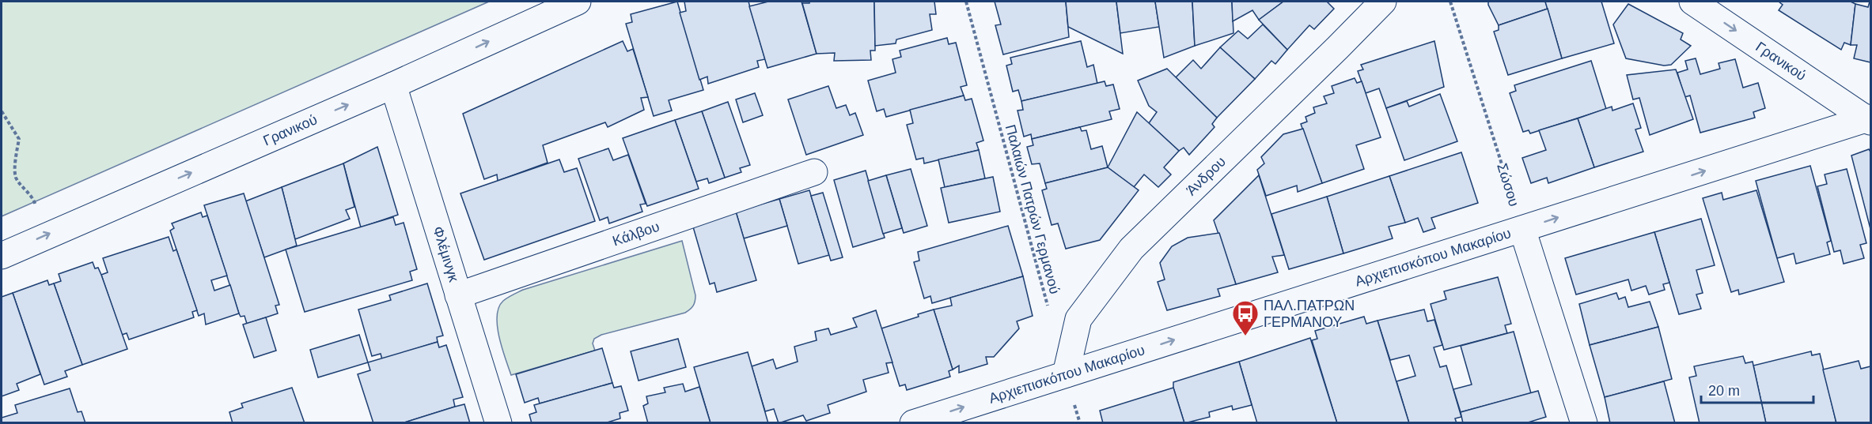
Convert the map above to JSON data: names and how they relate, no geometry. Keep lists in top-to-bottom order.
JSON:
{
  "streets": {
    "street": [
      "Γρανικού",
      "Άνδρου",
      "Κάλβου",
      "Φλέμινγκ",
      "Αρχιεπισκόπου Μακαρίου"
    ],
    "path": ["Σώσου", "Παλαιών Πατρών Γερμανού"]
  },
  "crossings": [
    ["Γρανικού", "Φλέμινγκ"],
    ["Γρανικού", "Αρχιεπισκόπου Μακαρίου"],
    ["Άνδρου", "Αρχιεπισκόπου Μακαρίου"],
    ["Σώσου", "Αρχιεπισκόπου Μακαρίου"],
    ["Κάλβου", "Φλέμινγκ"]
  ],
  "one_way": ["Γρανικού", "Αρχιεπισκόπου Μακαρίου"],
  "places": {
    "bus stop": ["ΠΑΛ.ΠΑΤΡΩΝ ΓΕΡΜΑΝΟΥ"]
  },
  "scale_bar": "20 m"
}
